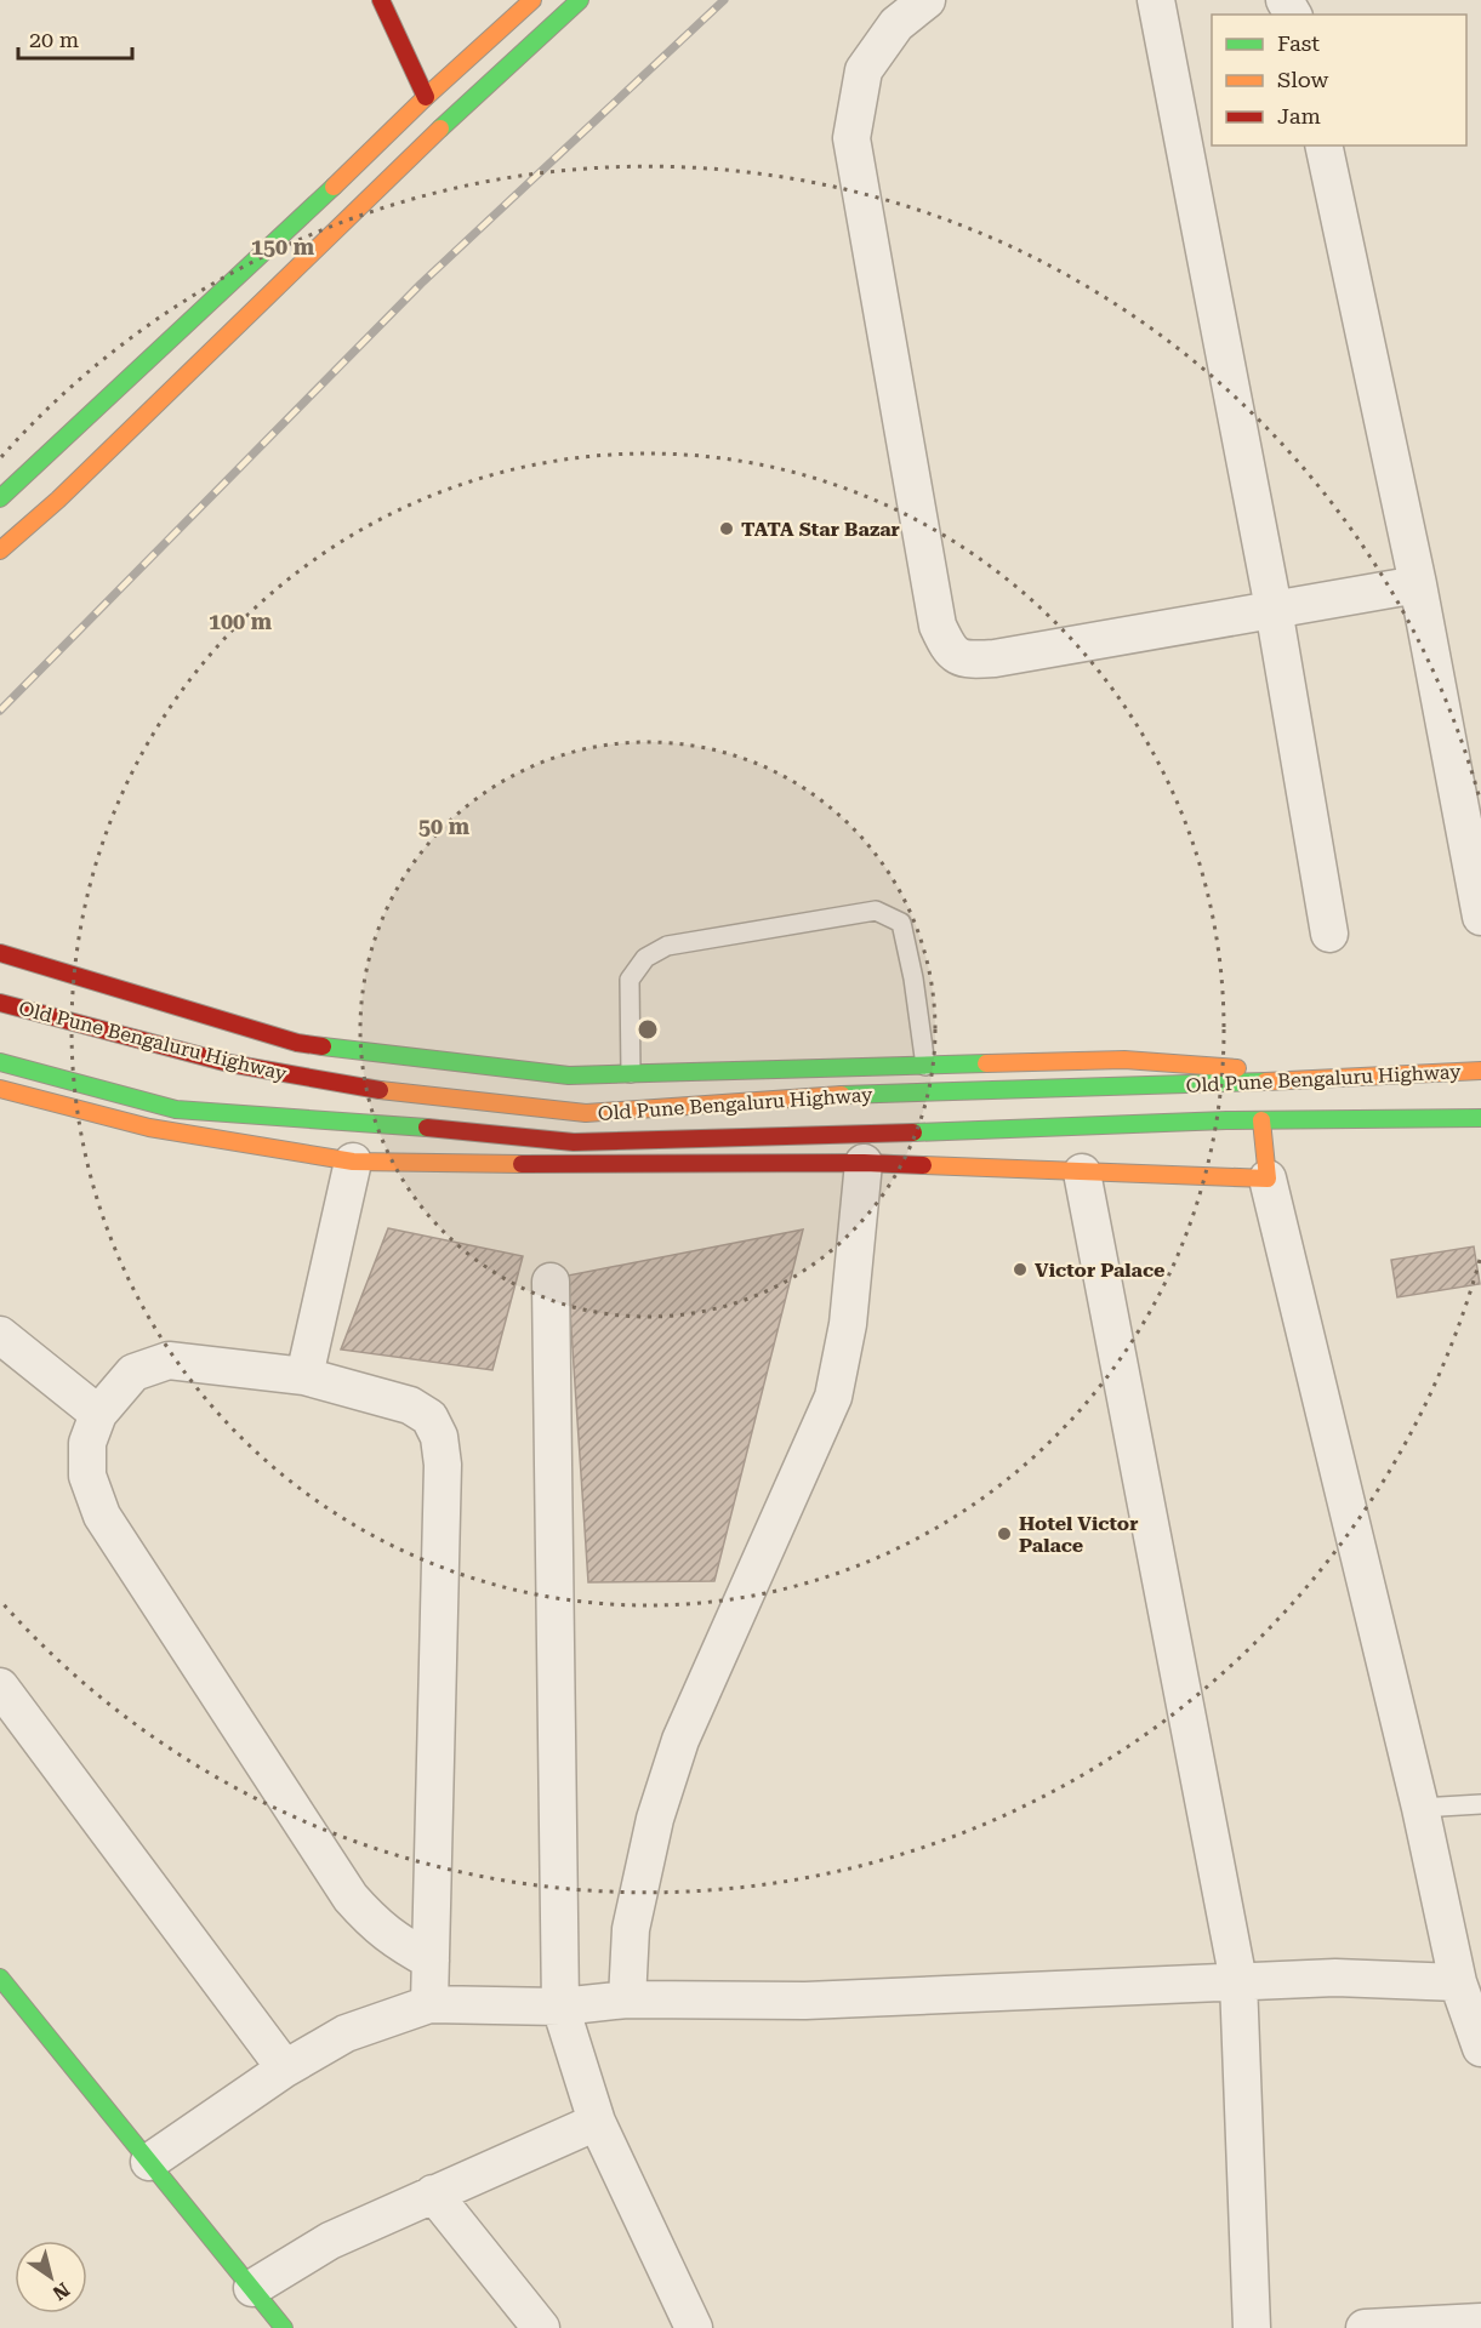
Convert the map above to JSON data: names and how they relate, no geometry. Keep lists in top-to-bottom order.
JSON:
{
  "streets": {
    "main road": ["Old Pune Bengaluru Highway"]
  },
  "places": ["TATA Star Bazar", "Victor Palace", "Hotel Victor Palace"],
  "legend": ["Fast", "Slow", "Jam"],
  "scale_bar": "20 m",
  "north": "bottom right",
  "rings": ["150 m", "100 m", "50 m"]
}
